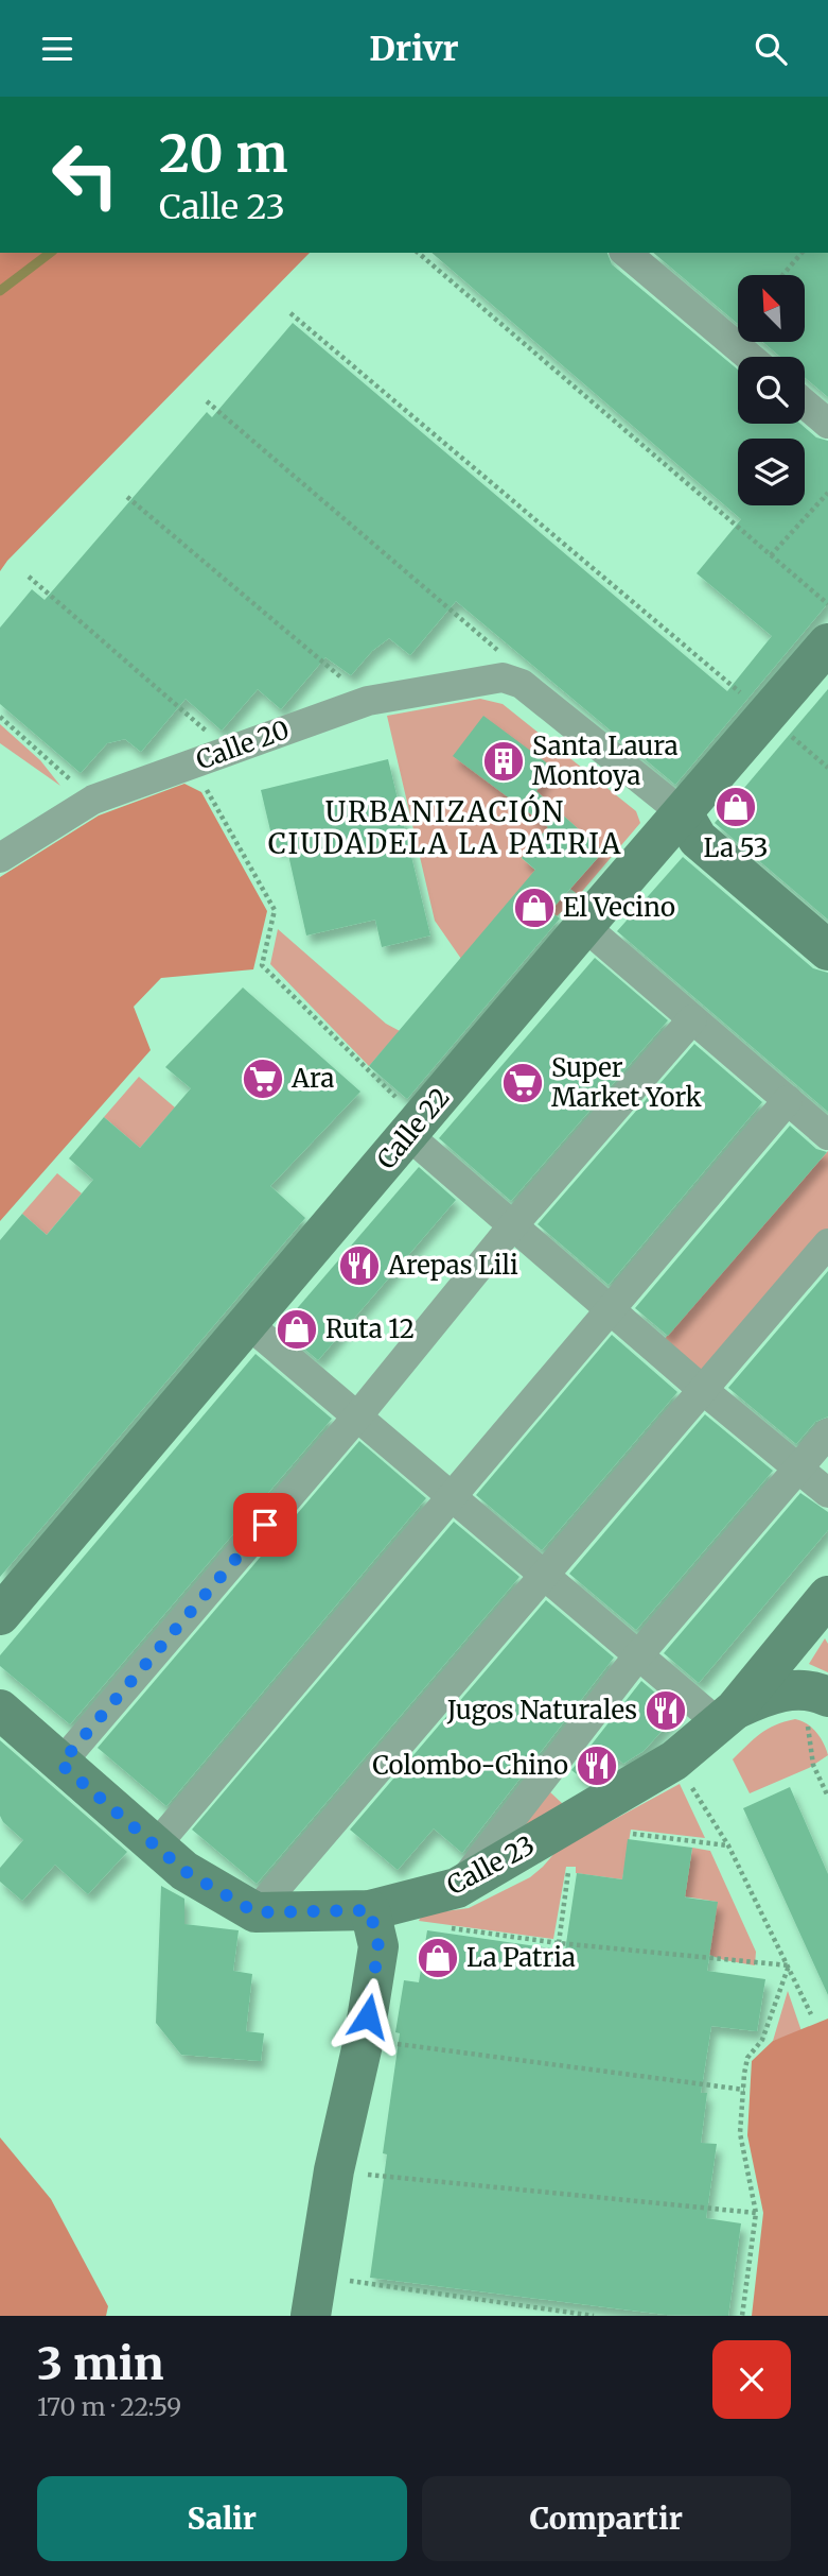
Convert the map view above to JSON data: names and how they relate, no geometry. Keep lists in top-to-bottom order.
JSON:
{
  "streets": {
    "main road": ["Calle 22", "Calle 23"],
    "street": ["Calle 20"]
  },
  "districts": ["URBANIZACIÓN CIUDADELA LA PATRIA"],
  "places": {
    "building": ["Santa Laura Montoya"],
    "shop": [
      "La 53",
      "El Vecino",
      "Ruta 12",
      "La Patria"
    ],
    "supermarket": ["Ara", "Super Market York"],
    "restaurant": ["Arepas Lili", "Jugos Naturales", "Colombo-Chino"]
  },
  "north": "top left",
  "page": {
    "header": "Drivr",
    "turn": ["20 m", "Calle 23"],
    "heading": ["3 min", "170 m · 22:59"],
    "buttons": ["Salir", "Compartir"]
  }
}
